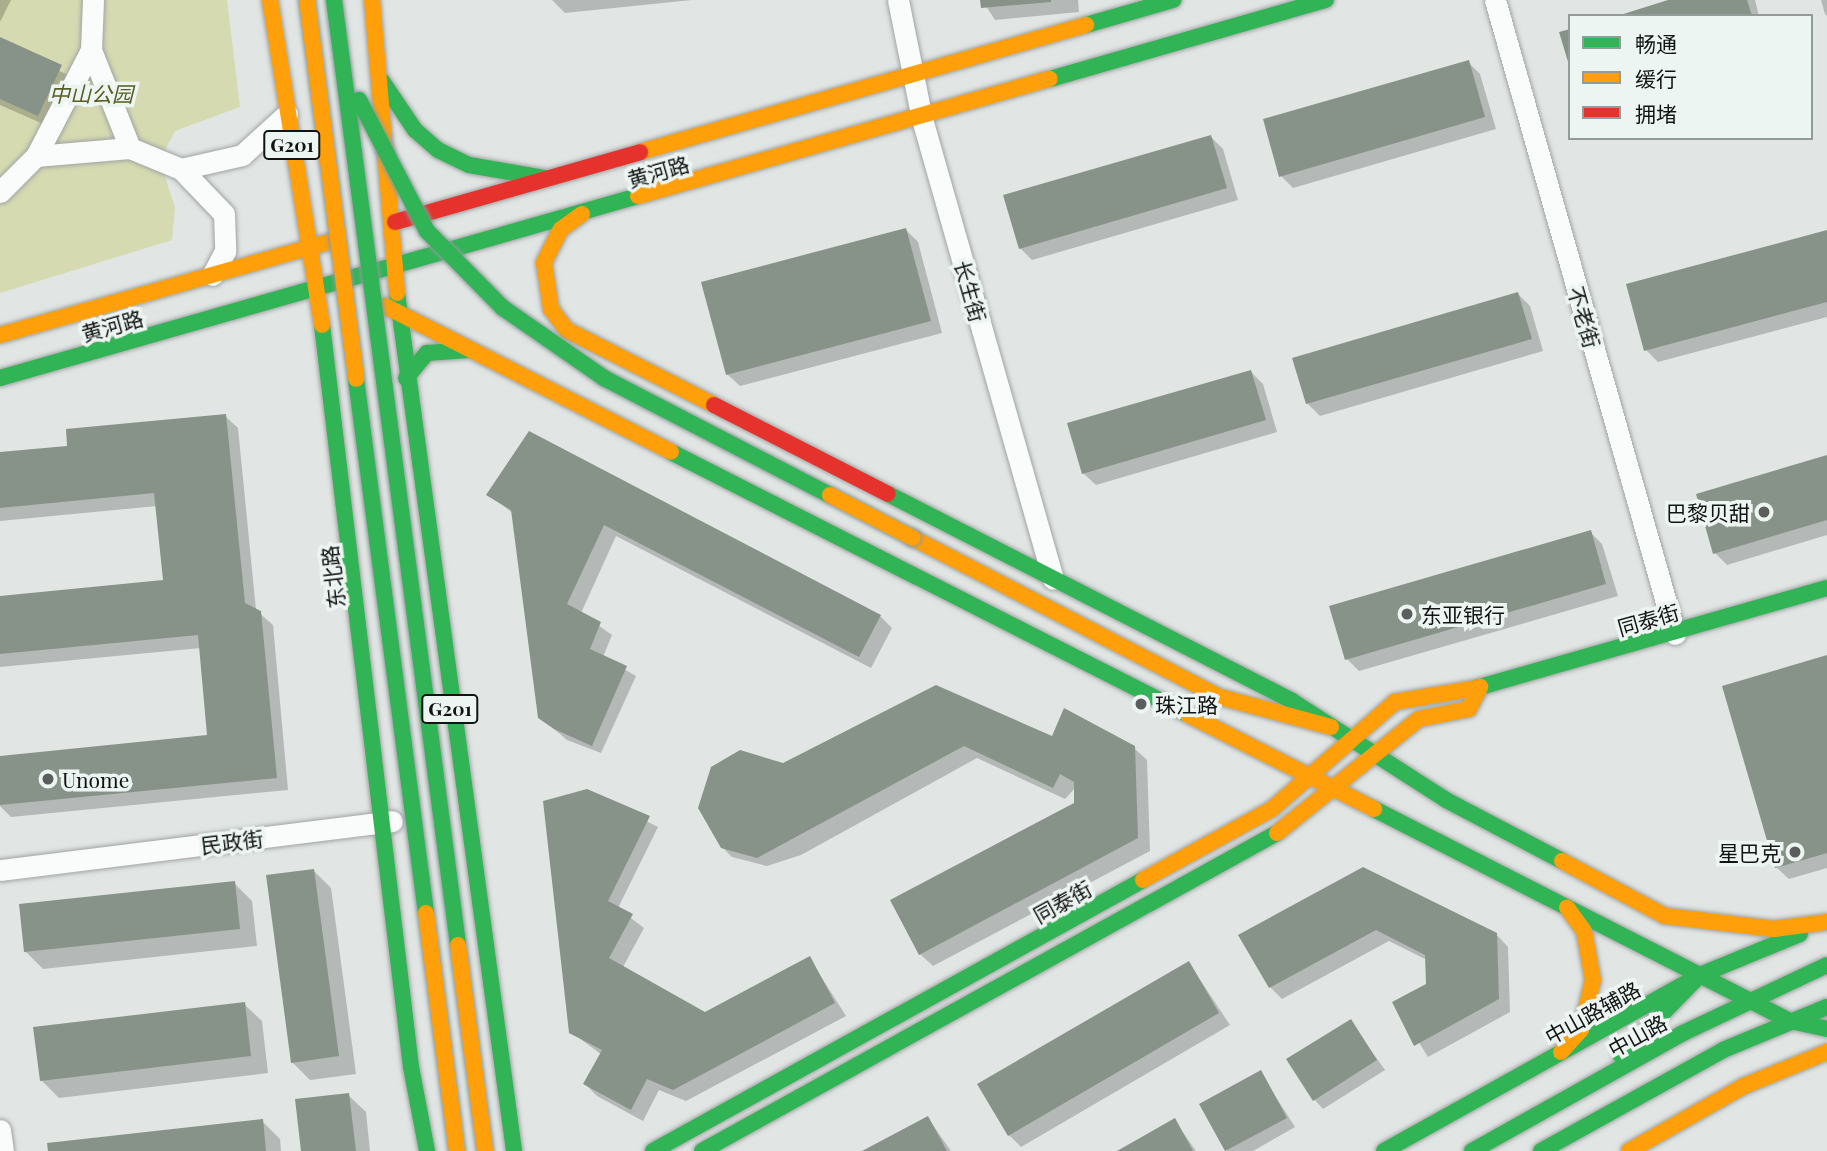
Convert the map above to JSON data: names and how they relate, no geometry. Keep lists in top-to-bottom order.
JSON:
{
  "streets": {
    "main road": [
      "G201",
      "黄河路",
      "东北路",
      "同泰街",
      "中山路辅路",
      "中山路"
    ],
    "street": ["长生街", "不老街", "民政街"]
  },
  "crossings": [
    ["G201", "黄河路"],
    ["G201", "民政街"],
    ["黄河路", "长生街"],
    ["黄河路", "东北路"],
    ["不老街", "同泰街"],
    ["东北路", "民政街"]
  ],
  "parks": ["中山公园"],
  "places": [
    "巴黎贝甜",
    "东亚银行",
    "珠江路",
    "Unome",
    "星巴克"
  ],
  "legend": ["畅通", "缓行", "拥堵"]
}
